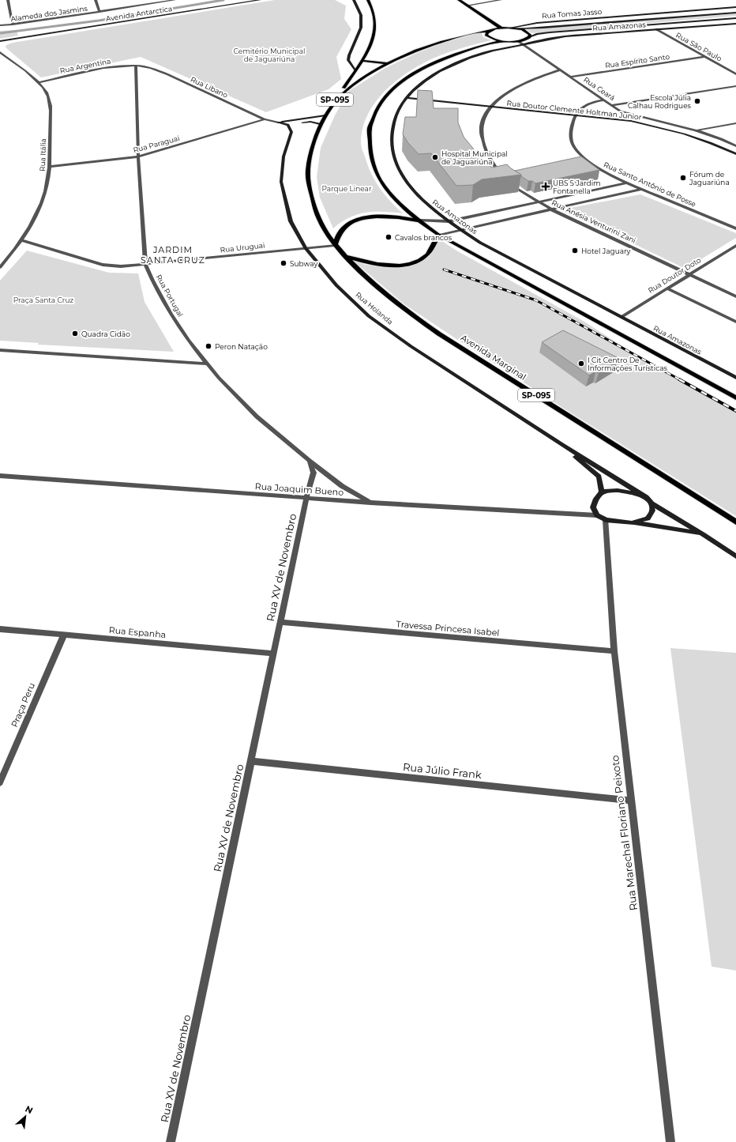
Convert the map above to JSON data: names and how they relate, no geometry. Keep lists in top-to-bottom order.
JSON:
{
  "streets": {
    "main road": ["SP-095", "Avenida Marginal"],
    "street": [
      "Alameda dos Jasmins",
      "Avenida Antarctica",
      "Rua Tomas Jasso",
      "Rua Amazonas",
      "Rua São Paulo",
      "Rua Espírito Santo",
      "Rua Argentina",
      "Rua Libano",
      "Rua Ceará",
      "Rua Doutor Clemente Holtman Junior",
      "Rua Paraguai",
      "Rua Itália",
      "Rua Santo Antônio de Posse",
      "Rua Anésia Venturini Zani",
      "Rua Uruguai",
      "Rua Doutor Doto",
      "Rua Portugal",
      "Rua Holanda",
      "Rua Joaquim Bueno",
      "Rua XV de Novembro",
      "Travessa Princesa Isabel",
      "Rua Espanha",
      "Praça Peru",
      "Rua Júlio Frank",
      "Rua Marechal Floriano Peixoto"
    ]
  },
  "crossings": [
    ["Rua Tomas Jasso", "SP-095"],
    ["Rua Amazonas", "Rua São Paulo"],
    ["Rua Amazonas", "Rua Ceará"],
    ["Rua Amazonas", "Rua Doutor Clemente Holtman Junior"],
    ["Rua Amazonas", "Rua Doutor Doto"],
    ["Rua São Paulo", "Rua Espírito Santo"],
    ["Rua Espírito Santo", "Rua Ceará"],
    ["Rua Argentina", "Rua Libano"],
    ["Rua Argentina", "Rua Itália"],
    ["Rua Argentina", "Rua Portugal"],
    ["Rua Libano", "Rua Paraguai"],
    ["Rua Libano", "Rua Portugal"],
    ["SP-095", "Rua Uruguai"],
    ["SP-095", "Avenida Marginal"],
    ["Rua Doutor Clemente Holtman Junior", "Rua Santo Antônio de Posse"],
    ["Rua Paraguai", "Rua Itália"],
    ["Rua Paraguai", "Rua Portugal"],
    ["Rua Itália", "Rua Uruguai"],
    ["Rua Anésia Venturini Zani", "Rua Doutor Doto"],
    ["Rua Uruguai", "Rua Portugal"],
    ["Rua Uruguai", "Rua Holanda"],
    ["Rua Portugal", "Rua Joaquim Bueno"],
    ["Rua Portugal", "Rua XV de Novembro"],
    ["Rua Joaquim Bueno", "Rua XV de Novembro"],
    ["Rua XV de Novembro", "Travessa Princesa Isabel"],
    ["Rua XV de Novembro", "Rua Espanha"],
    ["Rua XV de Novembro", "Rua Júlio Frank"],
    ["Travessa Princesa Isabel", "Rua Marechal Floriano Peixoto"],
    ["Rua Espanha", "Praça Peru"],
    ["Rua Júlio Frank", "Rua Marechal Floriano Peixoto"]
  ],
  "districts": ["JARDIM SANTA CRUZ"],
  "parks": ["Cemitério Municipal de Jaguariúna", "Parque Linear", "Praça Santa Cruz"],
  "places": {
    "other": [
      "Escola Júlia Calhau Rodrigues",
      "Hospital Municipal de Jaguariúna",
      "Fórum de Jaguariúna",
      "Cavalos brancos",
      "Hotel Jaguary",
      "Subway",
      "Quadra Cidão",
      "Peron Natação",
      "I Cit Centro De Informações Turísticas"
    ],
    "health": ["UBS 5 Jardim Fontanella"]
  },
  "north": "top right"
}
